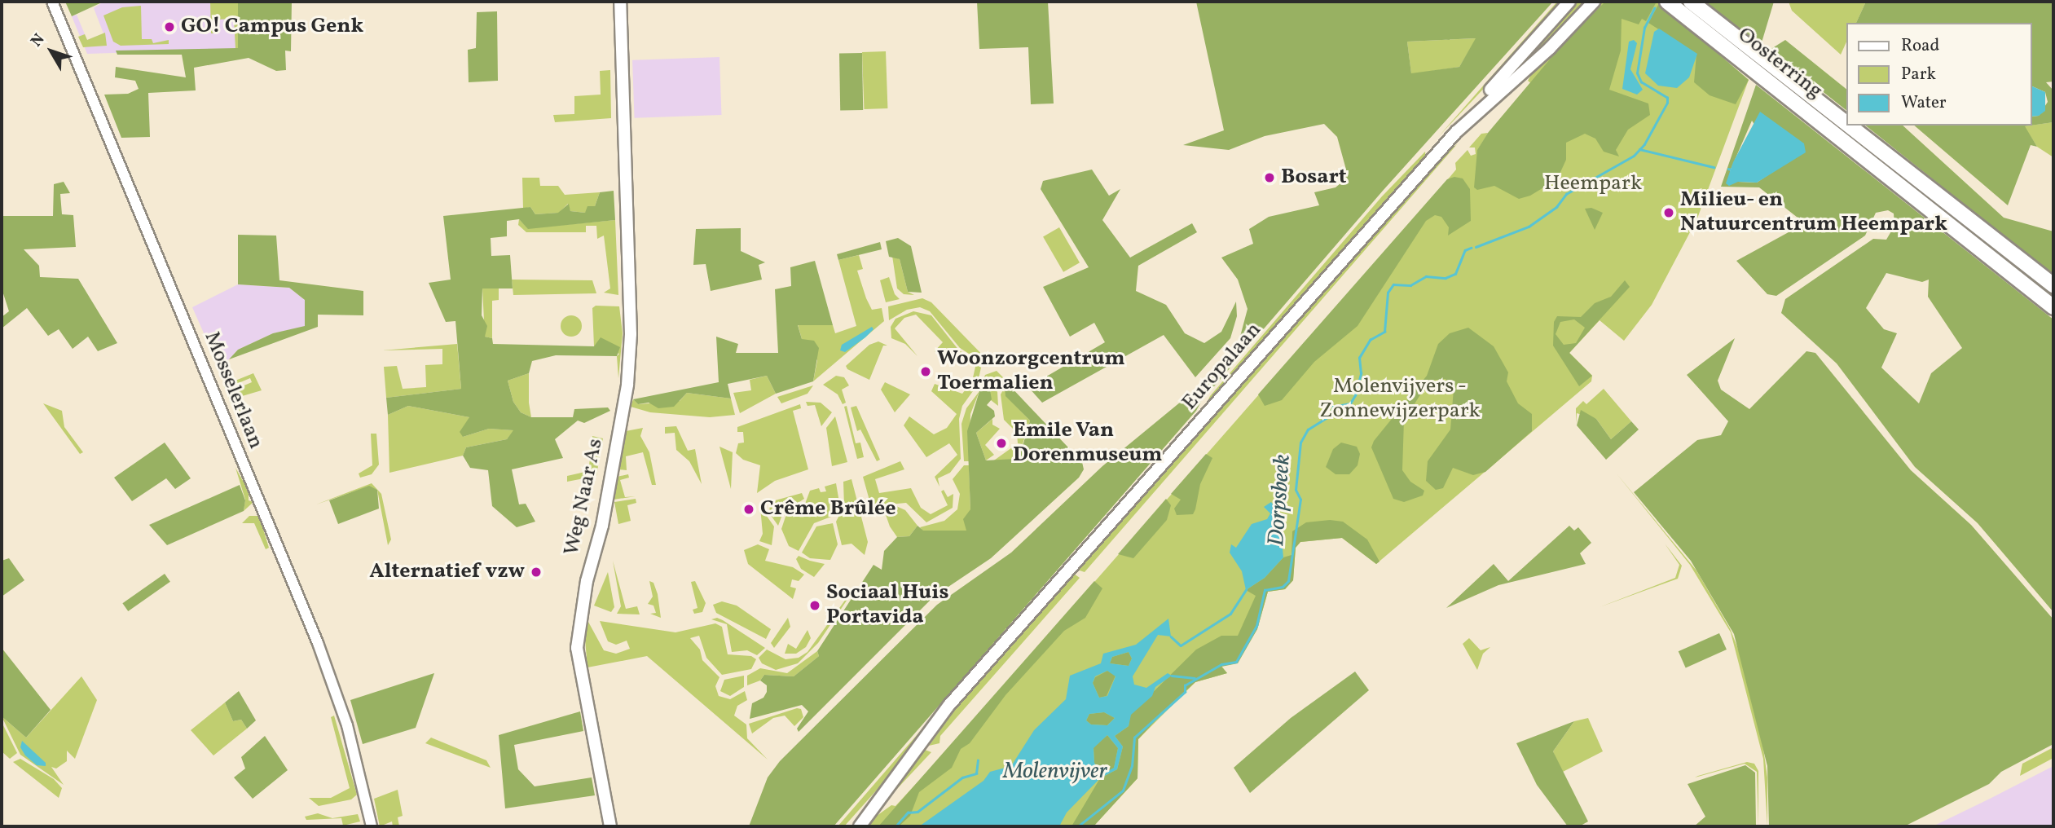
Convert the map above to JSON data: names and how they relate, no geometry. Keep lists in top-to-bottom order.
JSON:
{
  "streets": {
    "highway": ["Oosterring"],
    "main road": ["Europalaan", "Weg Naar As"],
    "street": ["Mosselerlaan"]
  },
  "water": ["Dorpsbeek", "Molenvijver"],
  "parks": ["Heempark", "Molenvijvers - Zonnewijzerpark"],
  "places": [
    "GO! Campus Genk",
    "Bosart",
    "Milieu- en Natuurcentrum Heempark",
    "Woonzorgcentrum Toermalien",
    "Emile Van Dorenmuseum",
    "Crême Brûlée",
    "Alternatief vzw",
    "Sociaal Huis Portavida"
  ],
  "legend": ["Road", "Park", "Water"],
  "north": "top left"
}
